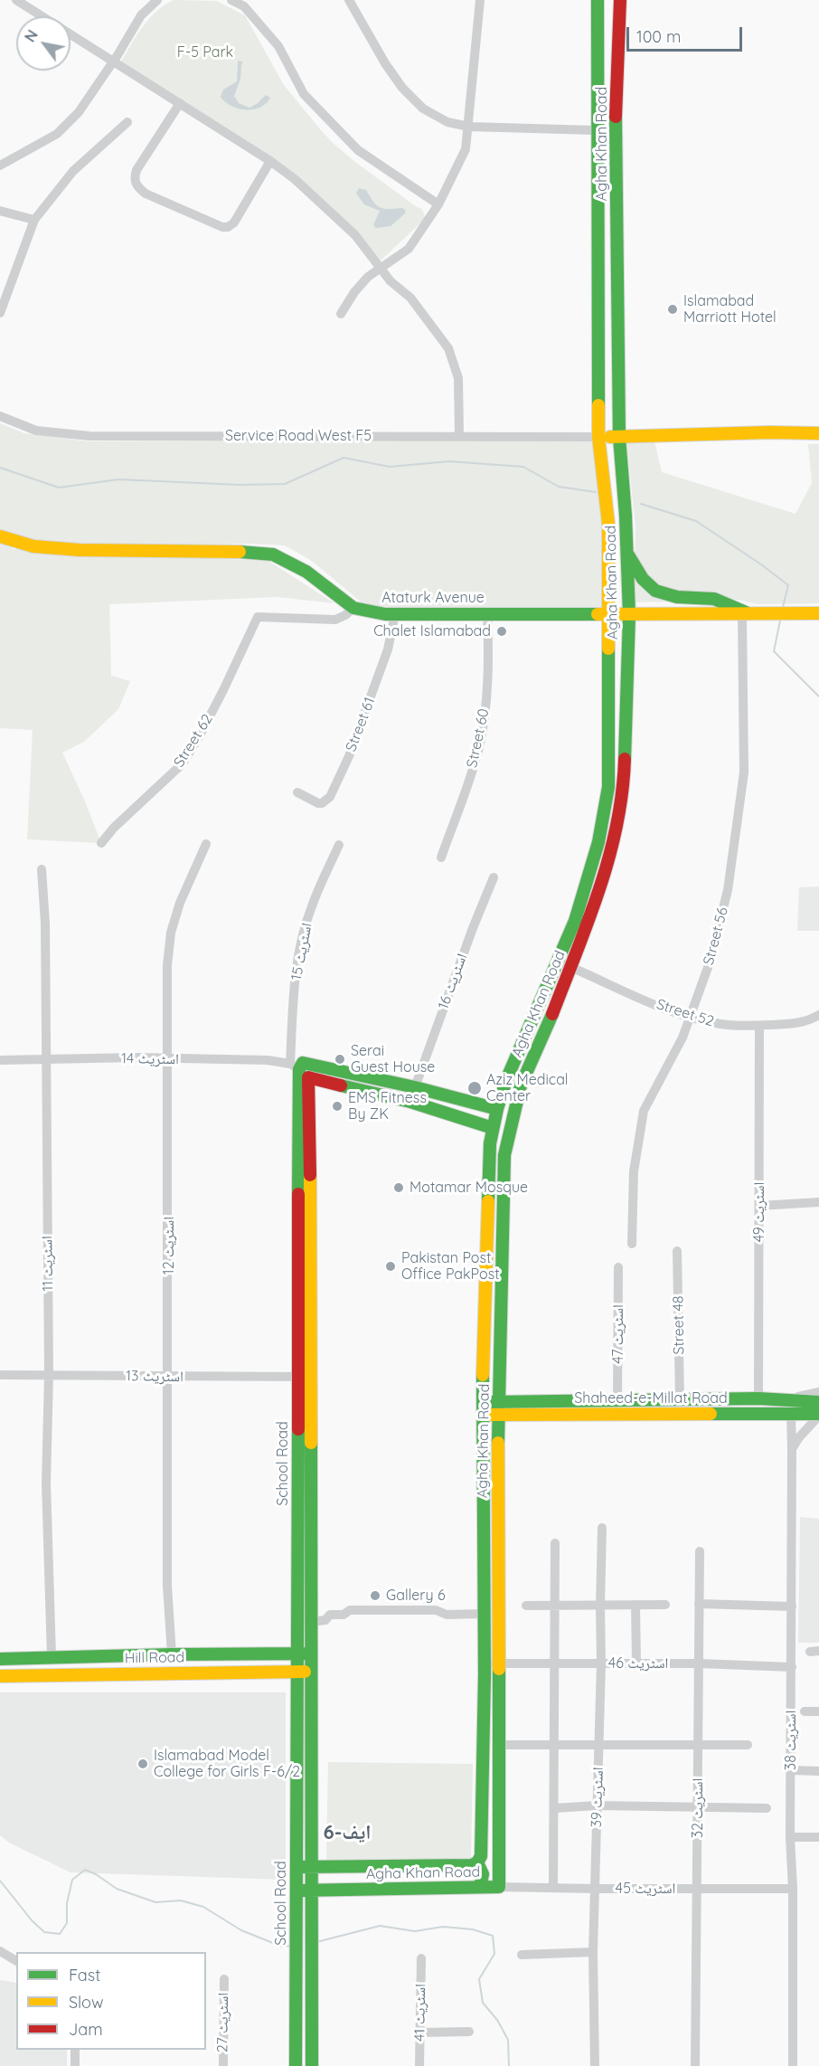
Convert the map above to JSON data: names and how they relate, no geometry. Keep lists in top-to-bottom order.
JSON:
{
  "streets": {
    "street": [
      "Agha Khan Road",
      "Service Road West F5",
      "Ataturk Avenue",
      "Street 61",
      "Street 60",
      "Street 62",
      "Street 56",
      "اسٹریٹ 15",
      "اسٹریٹ 16",
      "Street 52",
      "اسٹریٹ 14",
      "اسٹریٹ 49",
      "اسٹریٹ 12",
      "اسٹریٹ 11",
      "Street 48",
      "اسٹریٹ 47",
      "اسٹریٹ 13",
      "Shaheed-e-Millat Road",
      "School Road",
      "Hill Road",
      "اسٹریٹ 46",
      "اسٹریٹ 38",
      "اسٹریٹ 39",
      "اسٹریٹ 32",
      "اسٹریٹ 45",
      "اسٹریٹ 41",
      "اسٹریٹ 27"
    ]
  },
  "crossings": [
    ["Agha Khan Road", "Service Road West F5"],
    ["Agha Khan Road", "Ataturk Avenue"],
    ["Agha Khan Road", "Street 52"],
    ["Agha Khan Road", "Shaheed-e-Millat Road"],
    ["Agha Khan Road", "School Road"],
    ["Agha Khan Road", "اسٹریٹ 46"],
    ["Agha Khan Road", "اسٹریٹ 45"],
    ["Ataturk Avenue", "Street 61"],
    ["Ataturk Avenue", "Street 60"],
    ["Ataturk Avenue", "Street 62"],
    ["Ataturk Avenue", "Street 56"],
    ["Street 56", "Street 52"],
    ["اسٹریٹ 15", "اسٹریٹ 14"],
    ["اسٹریٹ 15", "School Road"],
    ["Street 52", "اسٹریٹ 49"],
    ["اسٹریٹ 14", "اسٹریٹ 12"],
    ["اسٹریٹ 14", "اسٹریٹ 11"],
    ["اسٹریٹ 14", "School Road"],
    ["اسٹریٹ 49", "Shaheed-e-Millat Road"],
    ["اسٹریٹ 12", "اسٹریٹ 13"],
    ["اسٹریٹ 12", "Hill Road"],
    ["اسٹریٹ 11", "اسٹریٹ 13"],
    ["اسٹریٹ 11", "Hill Road"],
    ["Street 48", "Shaheed-e-Millat Road"],
    ["اسٹریٹ 47", "Shaheed-e-Millat Road"],
    ["اسٹریٹ 13", "School Road"],
    ["Shaheed-e-Millat Road", "اسٹریٹ 38"],
    ["School Road", "Hill Road"],
    ["اسٹریٹ 46", "اسٹریٹ 38"],
    ["اسٹریٹ 46", "اسٹریٹ 39"],
    ["اسٹریٹ 46", "اسٹریٹ 32"],
    ["اسٹریٹ 38", "اسٹریٹ 45"],
    ["اسٹریٹ 39", "اسٹریٹ 45"],
    ["اسٹریٹ 32", "اسٹریٹ 45"]
  ],
  "districts": ["ایف-6"],
  "parks": ["F-5 Park"],
  "places": [
    "Islamabad Marriott Hotel",
    "Chalet Islamabad",
    "Serai Guest House",
    "Aziz Medical Center",
    "EMS Fitness By ZK",
    "Motamar Mosque",
    "Pakistan Post Office PakPost",
    "Gallery 6",
    "Islamabad Model College for Girls F-6/2"
  ],
  "legend": ["Fast", "Slow", "Jam"],
  "scale_bar": "100 m",
  "north": "top left"
}
